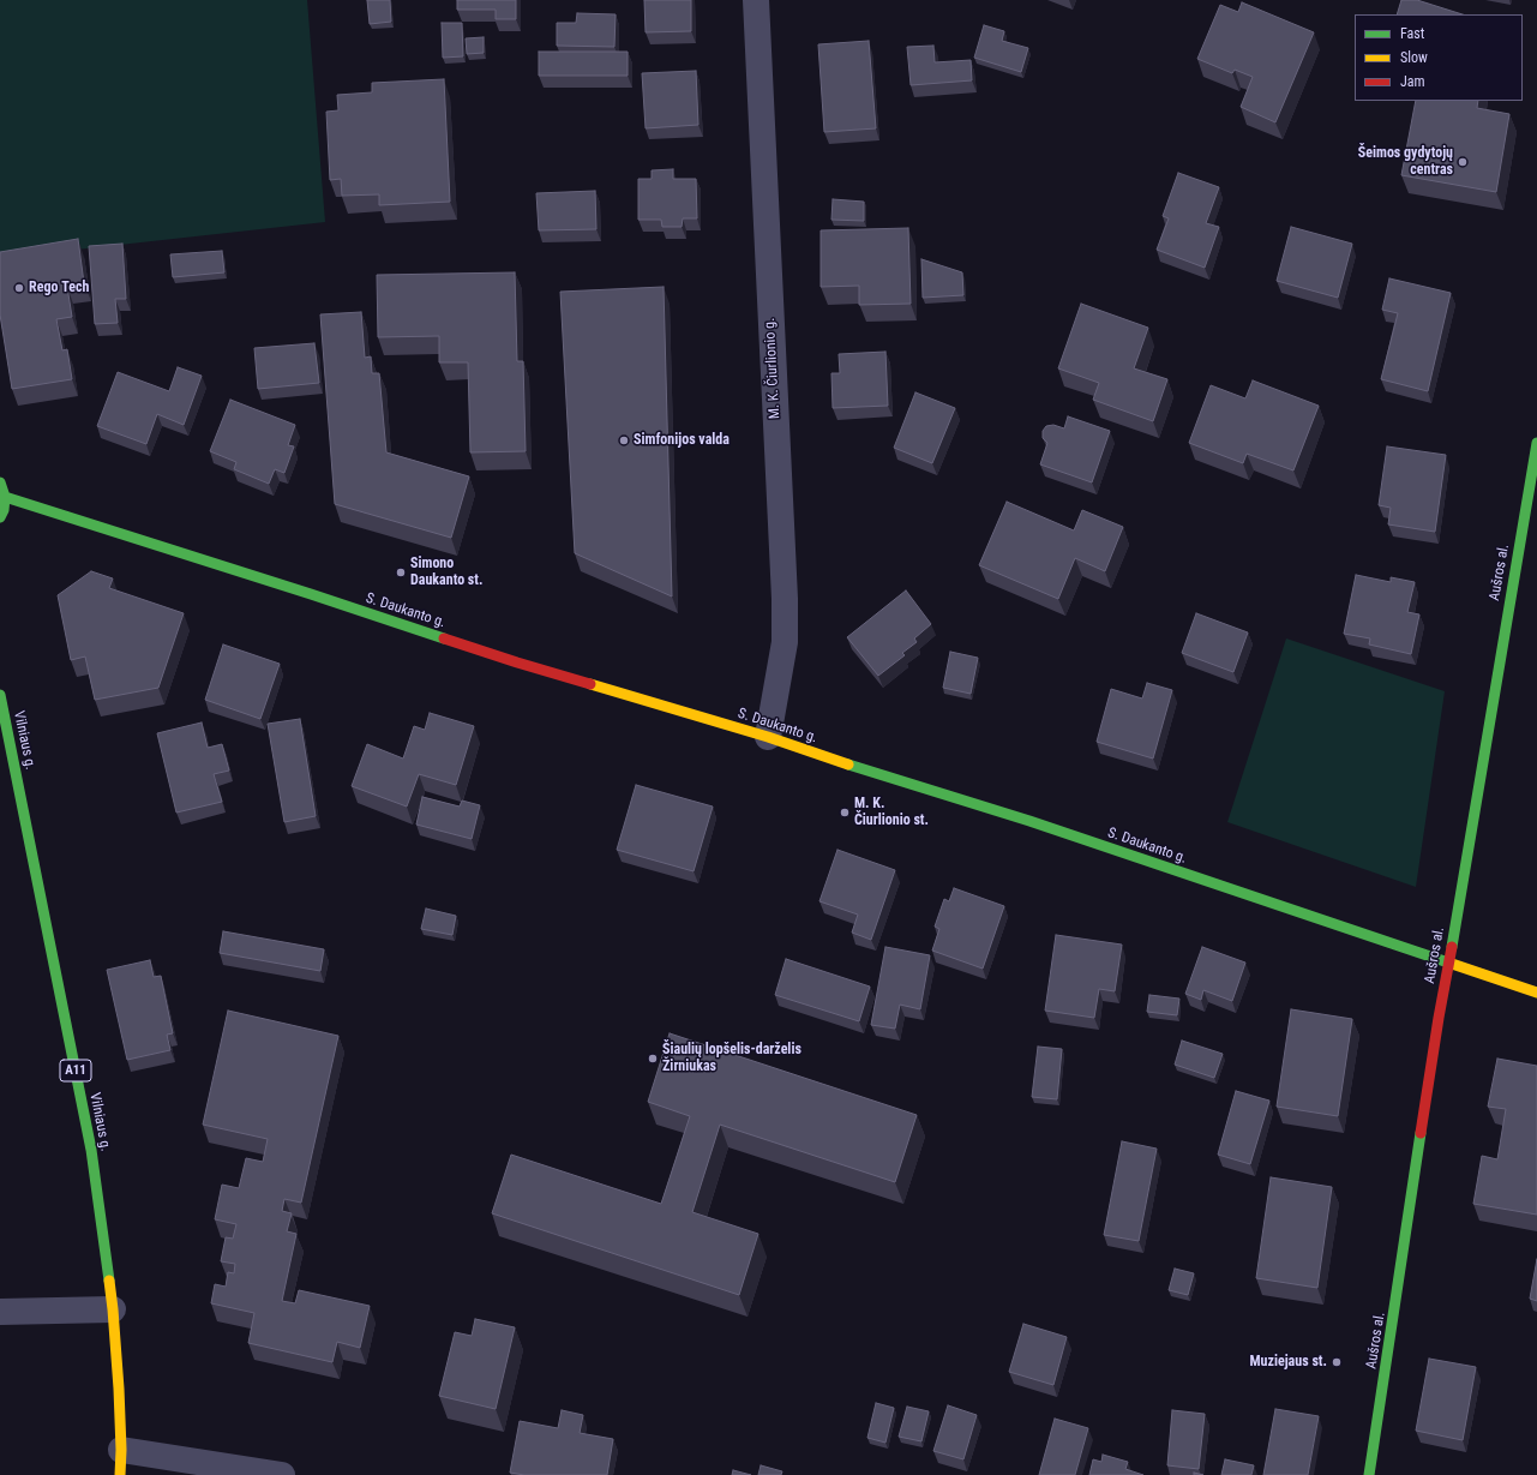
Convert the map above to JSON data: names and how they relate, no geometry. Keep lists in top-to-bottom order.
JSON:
{
  "streets": {
    "main road": [
      "Aušros al.",
      "S. Daukanto g.",
      "Vilniaus g.",
      "A11"
    ],
    "street": ["M. K. Čiurlionio g."]
  },
  "crossings": [
    ["M. K. Čiurlionio g.", "S. Daukanto g."],
    ["Aušros al.", "S. Daukanto g."]
  ],
  "places": [
    "Šeimos gydytojų centras",
    "Rego Tech",
    "Simfonijos valda",
    "Simono Daukanto st.",
    "M. K. Čiurlionio st.",
    "Šiaulių lopšelis-darželis Žirniukas",
    "Muziejaus st."
  ],
  "legend": ["Fast", "Slow", "Jam"]
}
